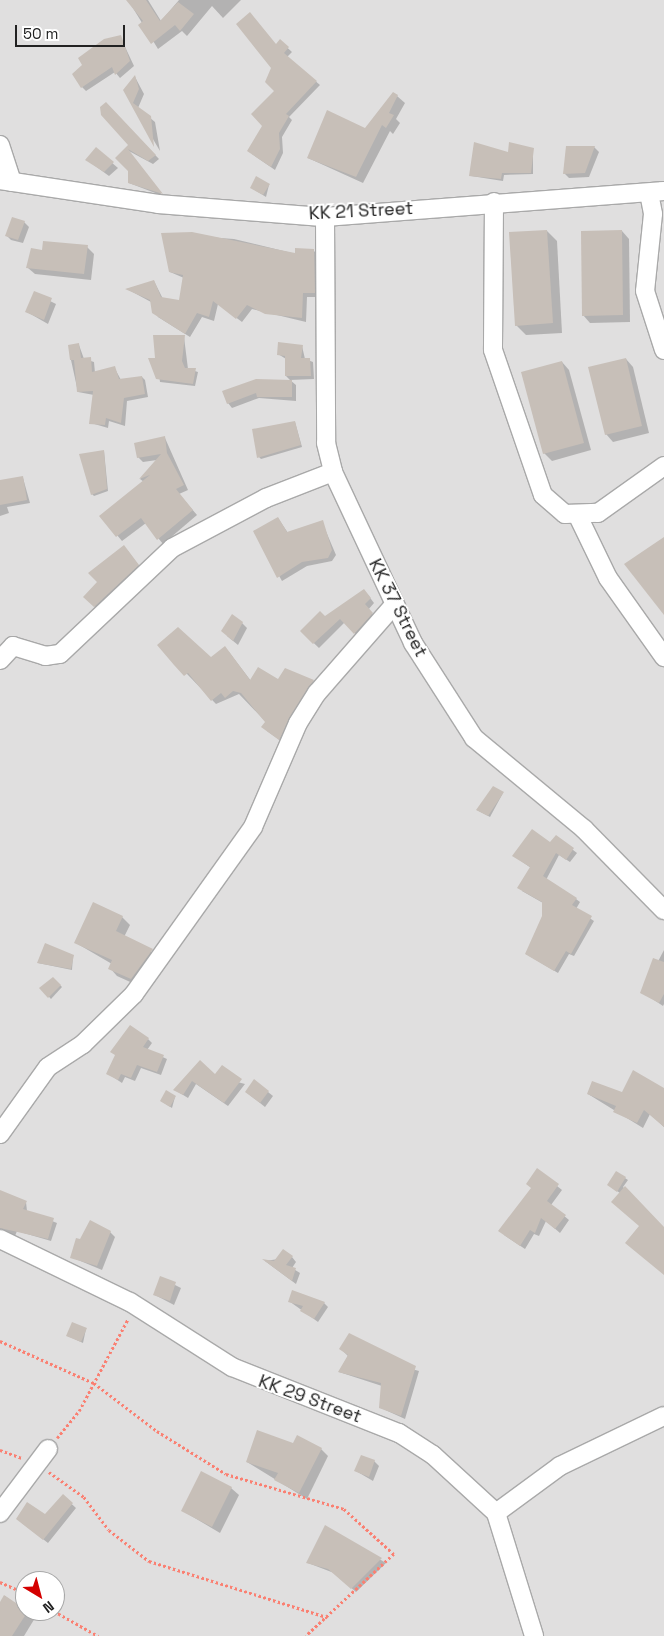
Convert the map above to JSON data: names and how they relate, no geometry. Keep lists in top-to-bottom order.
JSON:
{
  "streets": {
    "street": ["KK 21 Street", "KK 37 Street", "KK 29 Street"]
  },
  "crossings": [
    ["KK 21 Street", "KK 37 Street"]
  ],
  "scale_bar": "50 m",
  "north": "bottom right"
}
